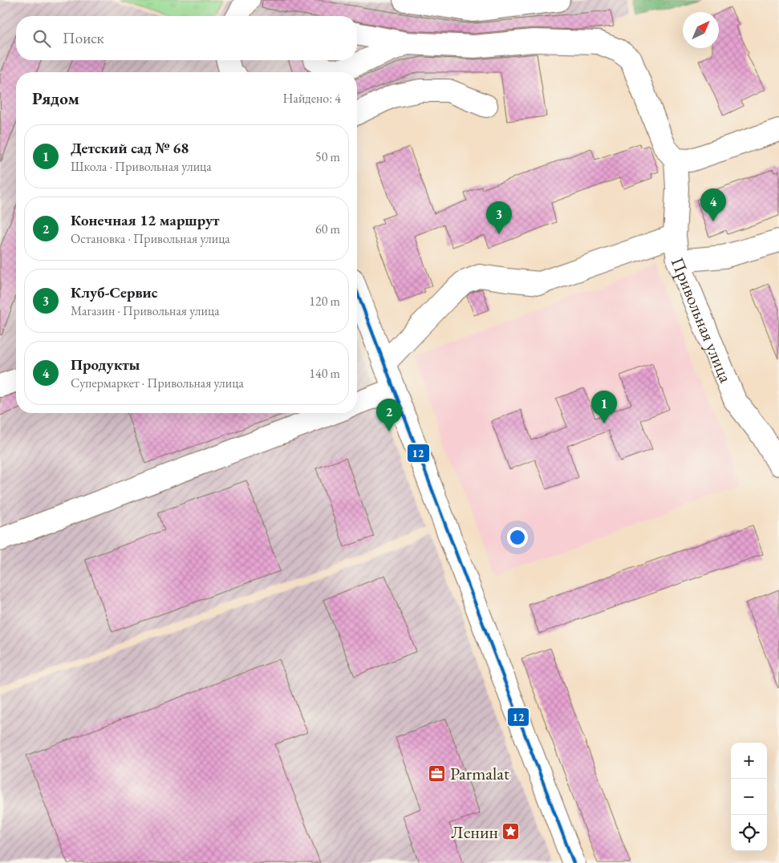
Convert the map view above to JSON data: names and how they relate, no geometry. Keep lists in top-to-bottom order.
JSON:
{
  "streets": {
    "street": ["Привольная улица"]
  },
  "places": {
    "office": ["Parmalat"],
    "place": ["Ленин"]
  },
  "lines": ["transit line 12"],
  "north": "top right",
  "page": {
    "search": "Поиск",
    "heading": ["Рядом", "Найдено: 4"],
    "list": [
      {
        "mark": "1",
        "name": "Детский сад № 68",
        "note": "Школа · Привольная улица",
        "value": "50 m"
      },
      {
        "mark": "2",
        "name": "Конечная 12 маршрут",
        "note": "Остановка · Привольная улица",
        "value": "60 m"
      },
      {
        "mark": "3",
        "name": "Клуб-Сервис",
        "note": "Магазин · Привольная улица",
        "value": "120 m"
      },
      {
        "mark": "4",
        "name": "Продукты",
        "note": "Супермаркет · Привольная улица",
        "value": "140 m"
      }
    ],
    "pins": [
      "4",
      "3",
      "1",
      "2"
    ],
    "map_buttons": ["+", "−"]
  }
}
